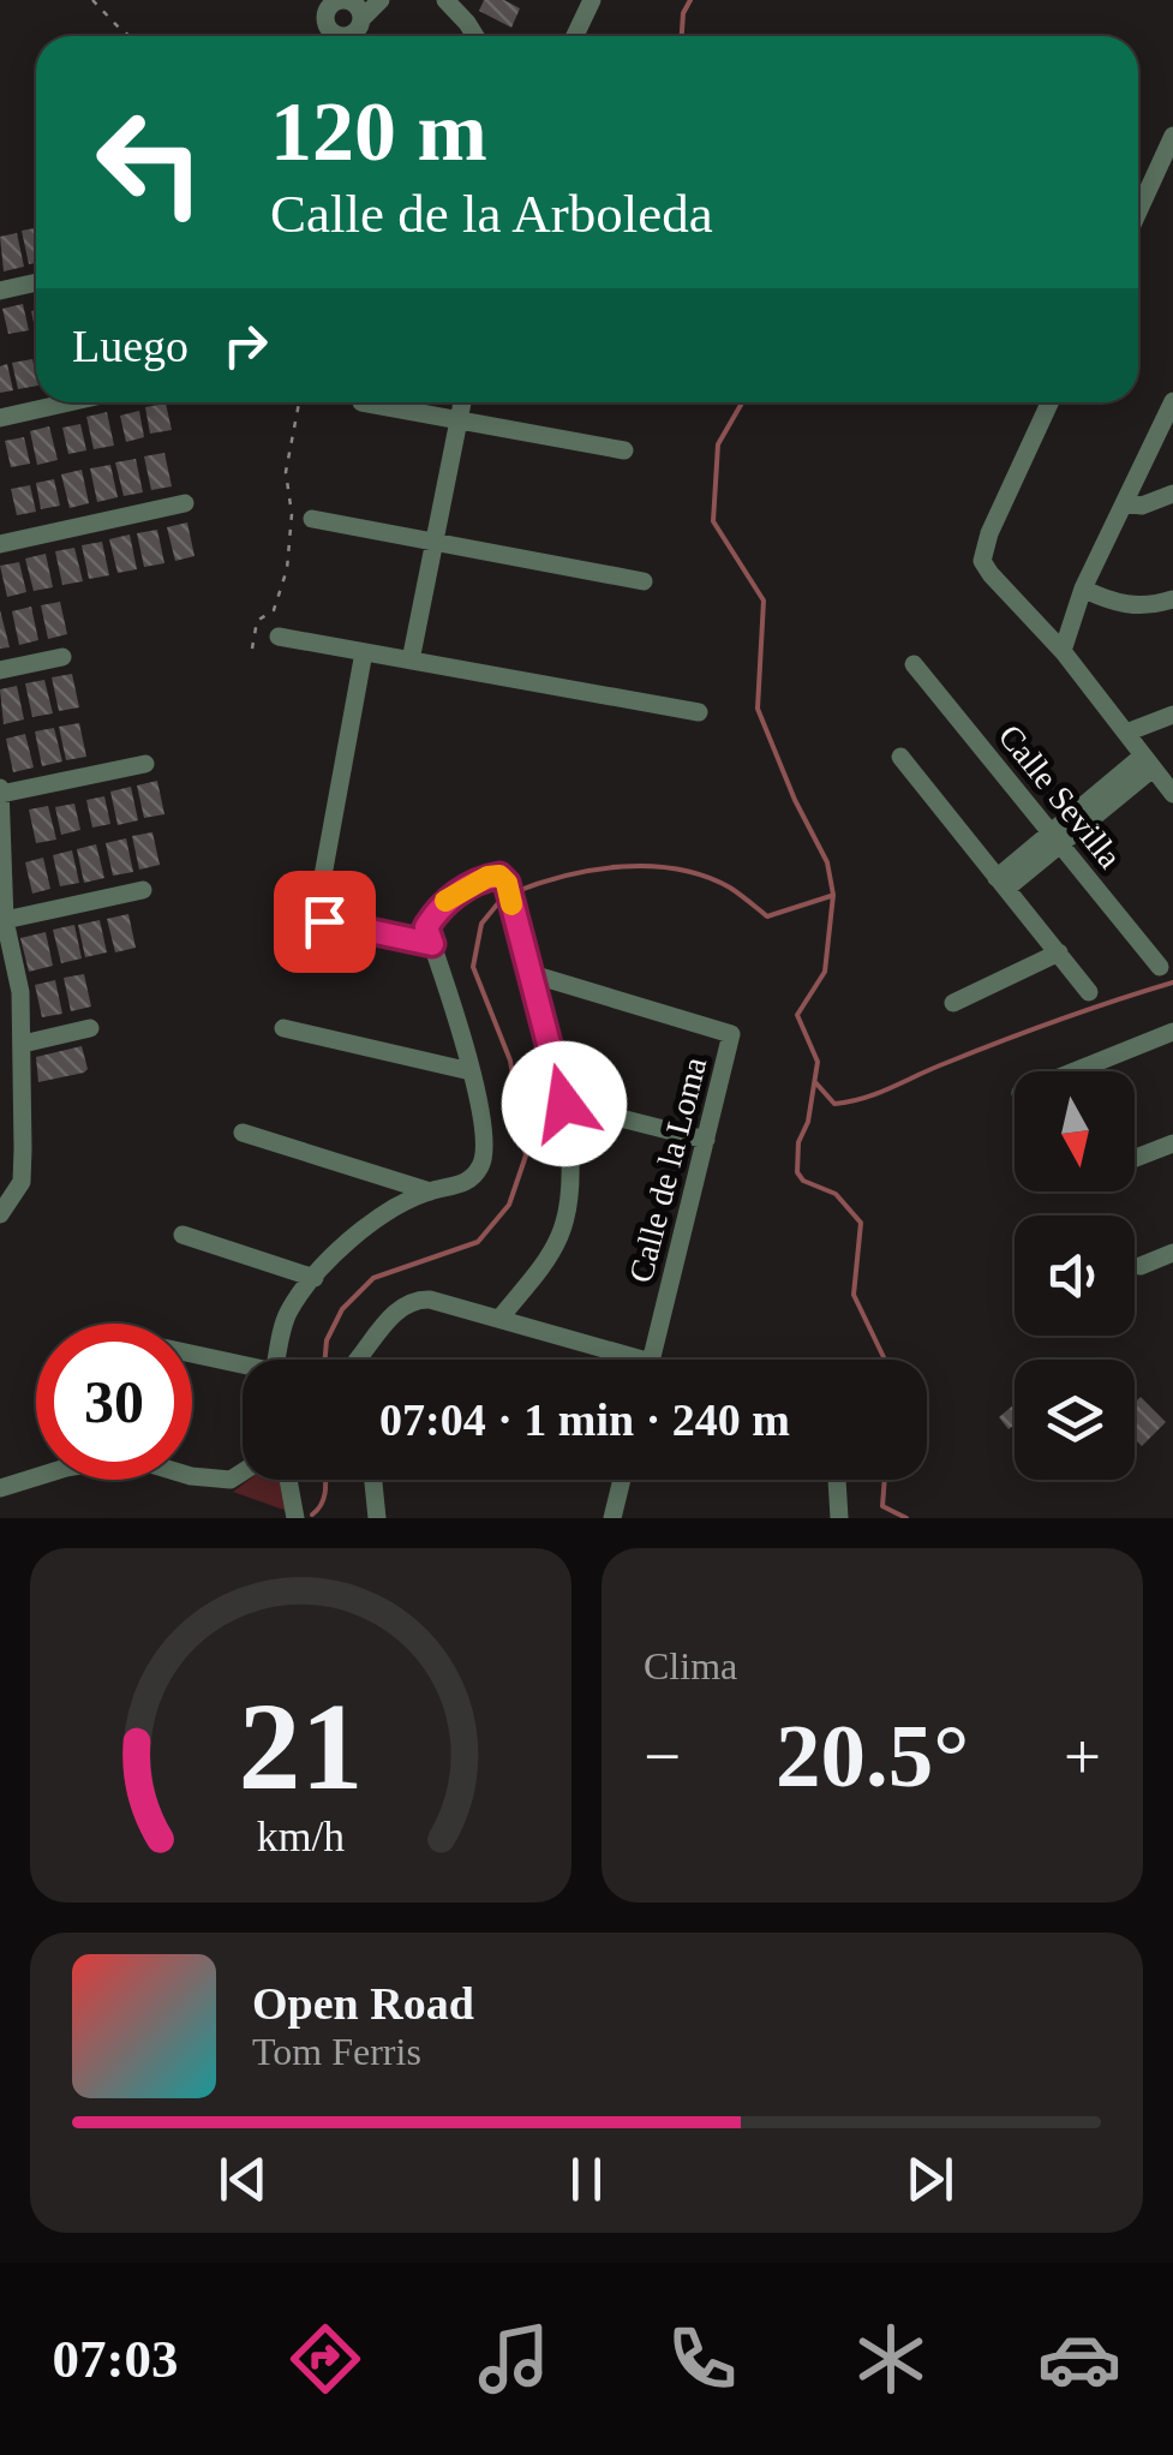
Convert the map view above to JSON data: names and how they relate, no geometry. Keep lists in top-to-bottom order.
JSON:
{
  "streets": {
    "street": ["Calle Sevilla", "Calle de la Loma"]
  },
  "north": "bottom",
  "page": {
    "turn": ["120 m", "Calle de la Arboleda"],
    "then": "Luego",
    "limit": "30",
    "trip": "07:04 · 1 min · 240 m",
    "tile": "Clima",
    "heat": ["−", "20.5°", "+"],
    "song": ["Open Road", "Tom Ferris"],
    "tabs": "07:03",
    "gauge": ["21", "km/h"]
  }
}
